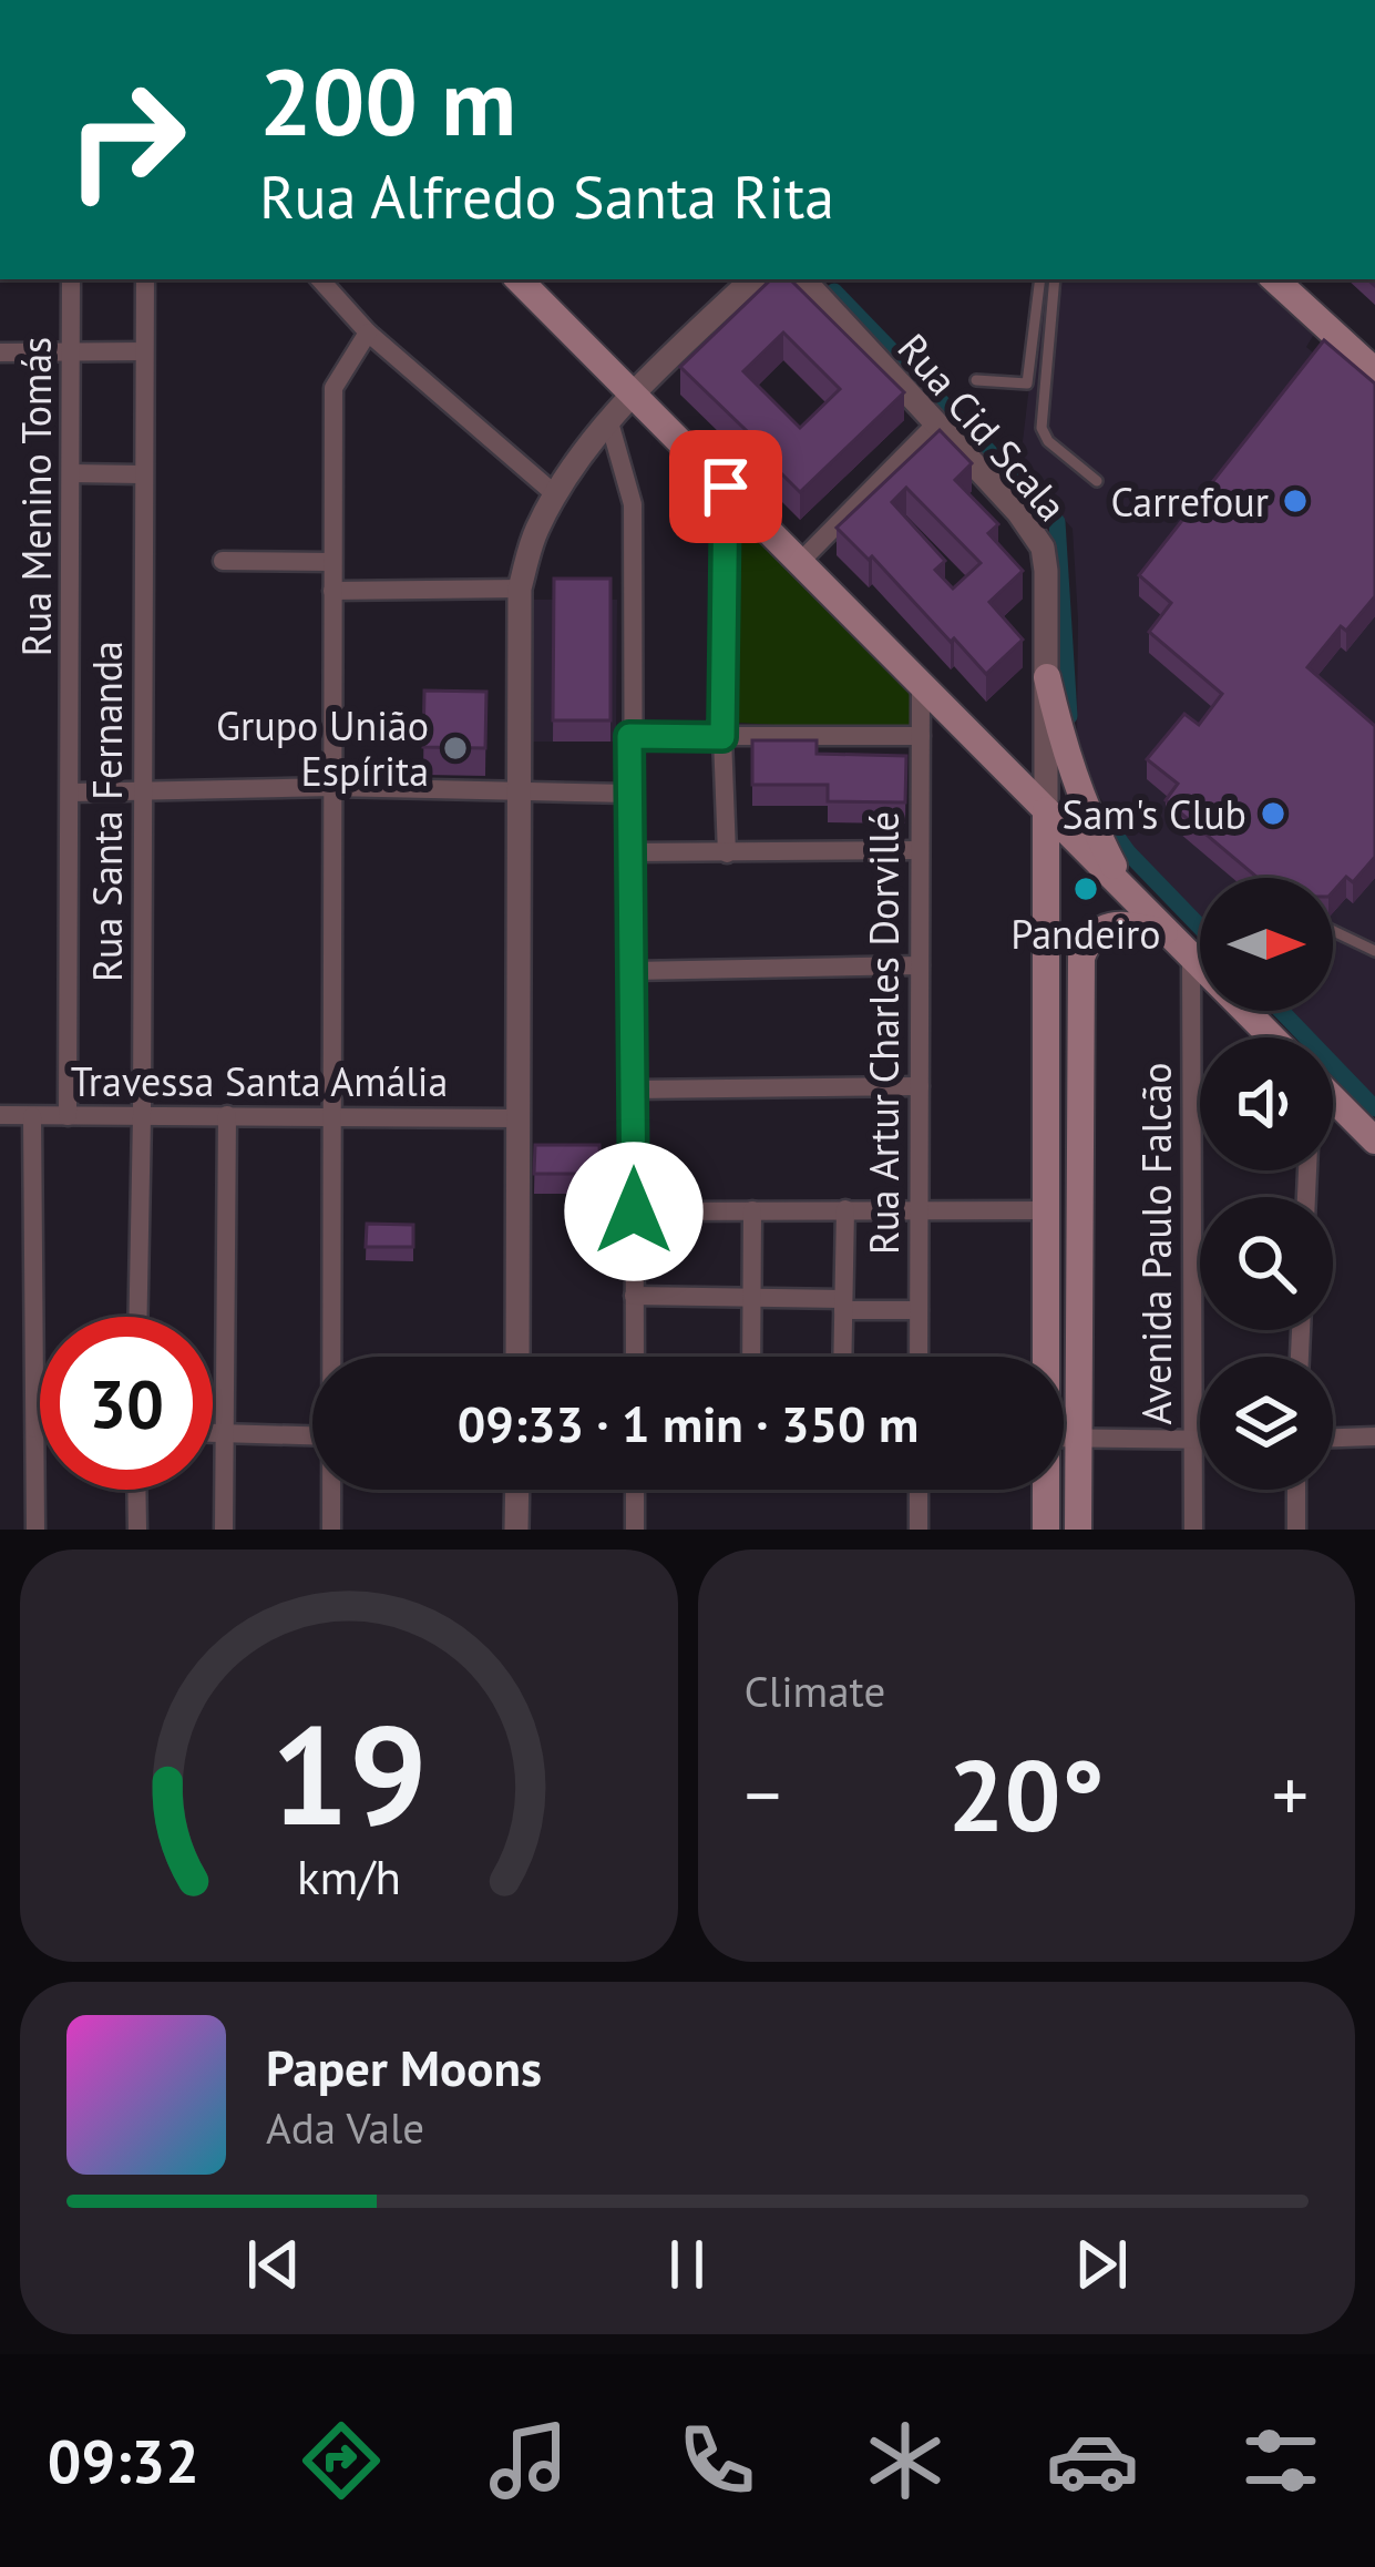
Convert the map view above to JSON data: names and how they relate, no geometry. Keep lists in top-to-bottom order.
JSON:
{
  "streets": {
    "street": [
      "Rua Cid Scala",
      "Rua Menino Tomás",
      "Rua Santa Fernanda",
      "Rua Artur Charles Dorvillé",
      "Travessa Santa Amália",
      "Avenida Paulo Falcão"
    ]
  },
  "crossings": [
    ["Rua Menino Tomás", "Travessa Santa Amália"],
    ["Rua Santa Fernanda", "Travessa Santa Amália"]
  ],
  "places": [
    "Carrefour",
    "Grupo União Espírita",
    "Sam's Club",
    "Pandeiro"
  ],
  "north": "right",
  "page": {
    "turn": ["200 m", "Rua Alfredo Santa Rita"],
    "limit": "30",
    "trip": "09:33 · 1 min · 350 m",
    "tile": "Climate",
    "heat": ["−", "20°", "+"],
    "song": ["Paper Moons", "Ada Vale"],
    "tabs": "09:32",
    "gauge": ["19", "km/h"]
  }
}
